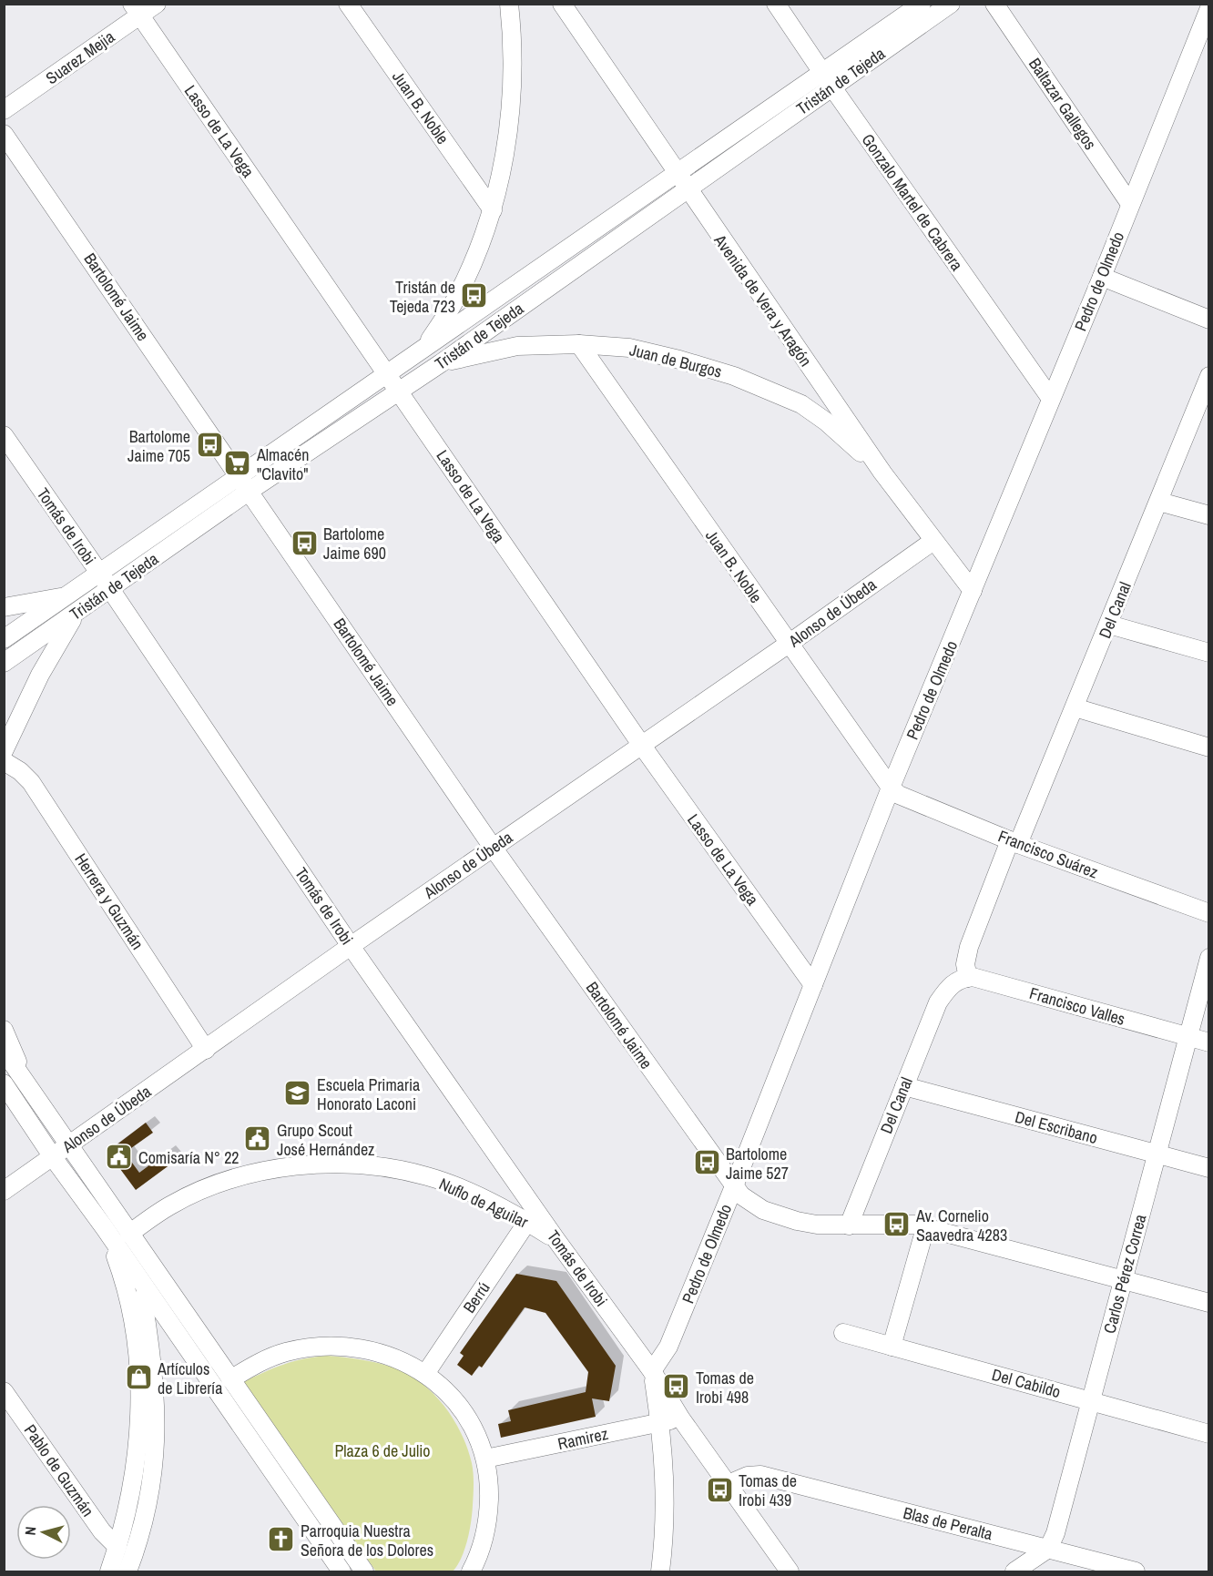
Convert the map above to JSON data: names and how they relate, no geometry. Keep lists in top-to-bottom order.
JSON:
{
  "streets": {
    "street": [
      "Suarez Mejia",
      "Tristán de Tejeda",
      "Baltazar Gallegos",
      "Juan B. Noble",
      "Lasso de La Vega",
      "Gonzalo Martel de Cabrera",
      "Pedro de Olmedo",
      "Bartolomé Jaime",
      "Avenida de Vera y Aragón",
      "Juan de Burgos",
      "Tomás de Irobi",
      "Del Canal",
      "Alonso de Úbeda",
      "Francisco Suárez",
      "Herrera y Guzmán",
      "Francisco Valles",
      "Del Escribano",
      "Nuflo de Aguilar",
      "Carlos Pérez Correa",
      "Berrú",
      "Del Cabildo",
      "Ramirez",
      "Pablo de Guzmán",
      "Blas de Peralta"
    ]
  },
  "crossings": [
    ["Suarez Mejia", "Lasso de La Vega"],
    ["Tristán de Tejeda", "Lasso de La Vega"],
    ["Tristán de Tejeda", "Gonzalo Martel de Cabrera"],
    ["Tristán de Tejeda", "Bartolomé Jaime"],
    ["Tristán de Tejeda", "Avenida de Vera y Aragón"],
    ["Tristán de Tejeda", "Juan de Burgos"],
    ["Tristán de Tejeda", "Tomás de Irobi"],
    ["Baltazar Gallegos", "Pedro de Olmedo"],
    ["Juan B. Noble", "Pedro de Olmedo"],
    ["Juan B. Noble", "Juan de Burgos"],
    ["Juan B. Noble", "Alonso de Úbeda"],
    ["Juan B. Noble", "Francisco Suárez"],
    ["Lasso de La Vega", "Pedro de Olmedo"],
    ["Lasso de La Vega", "Alonso de Úbeda"],
    ["Gonzalo Martel de Cabrera", "Pedro de Olmedo"],
    ["Pedro de Olmedo", "Bartolomé Jaime"],
    ["Pedro de Olmedo", "Avenida de Vera y Aragón"],
    ["Pedro de Olmedo", "Tomás de Irobi"],
    ["Pedro de Olmedo", "Francisco Suárez"],
    ["Bartolomé Jaime", "Del Canal"],
    ["Bartolomé Jaime", "Alonso de Úbeda"],
    ["Bartolomé Jaime", "Carlos Pérez Correa"],
    ["Avenida de Vera y Aragón", "Juan de Burgos"],
    ["Avenida de Vera y Aragón", "Alonso de Úbeda"],
    ["Tomás de Irobi", "Alonso de Úbeda"],
    ["Tomás de Irobi", "Nuflo de Aguilar"],
    ["Tomás de Irobi", "Ramirez"],
    ["Tomás de Irobi", "Blas de Peralta"],
    ["Del Canal", "Francisco Suárez"],
    ["Del Canal", "Francisco Valles"],
    ["Del Canal", "Del Escribano"],
    ["Alonso de Úbeda", "Herrera y Guzmán"],
    ["Francisco Valles", "Carlos Pérez Correa"],
    ["Del Escribano", "Carlos Pérez Correa"],
    ["Nuflo de Aguilar", "Berrú"],
    ["Carlos Pérez Correa", "Del Cabildo"],
    ["Carlos Pérez Correa", "Blas de Peralta"]
  ],
  "parks": ["Plaza 6 de Julio"],
  "places": {
    "bus stop": [
      "Tristán de Tejeda 723",
      "Bartolome Jaime 705",
      "Bartolome Jaime 690",
      "Bartolome Jaime 527",
      "Av. Cornelio Saavedra 4283",
      "Tomas de Irobi 498",
      "Tomas de Irobi 439"
    ],
    "supermarket": ["Almacén \"Clavito\""],
    "school or university": ["Escuela Primaria Honorato Laconi"],
    "public building": ["Grupo Scout José Hernández", "Comisaría N° 22"],
    "shop": ["Artículos de Librería"],
    "church": ["Parroquia Nuestra Señora de los Dolores"]
  },
  "north": "left"
}
